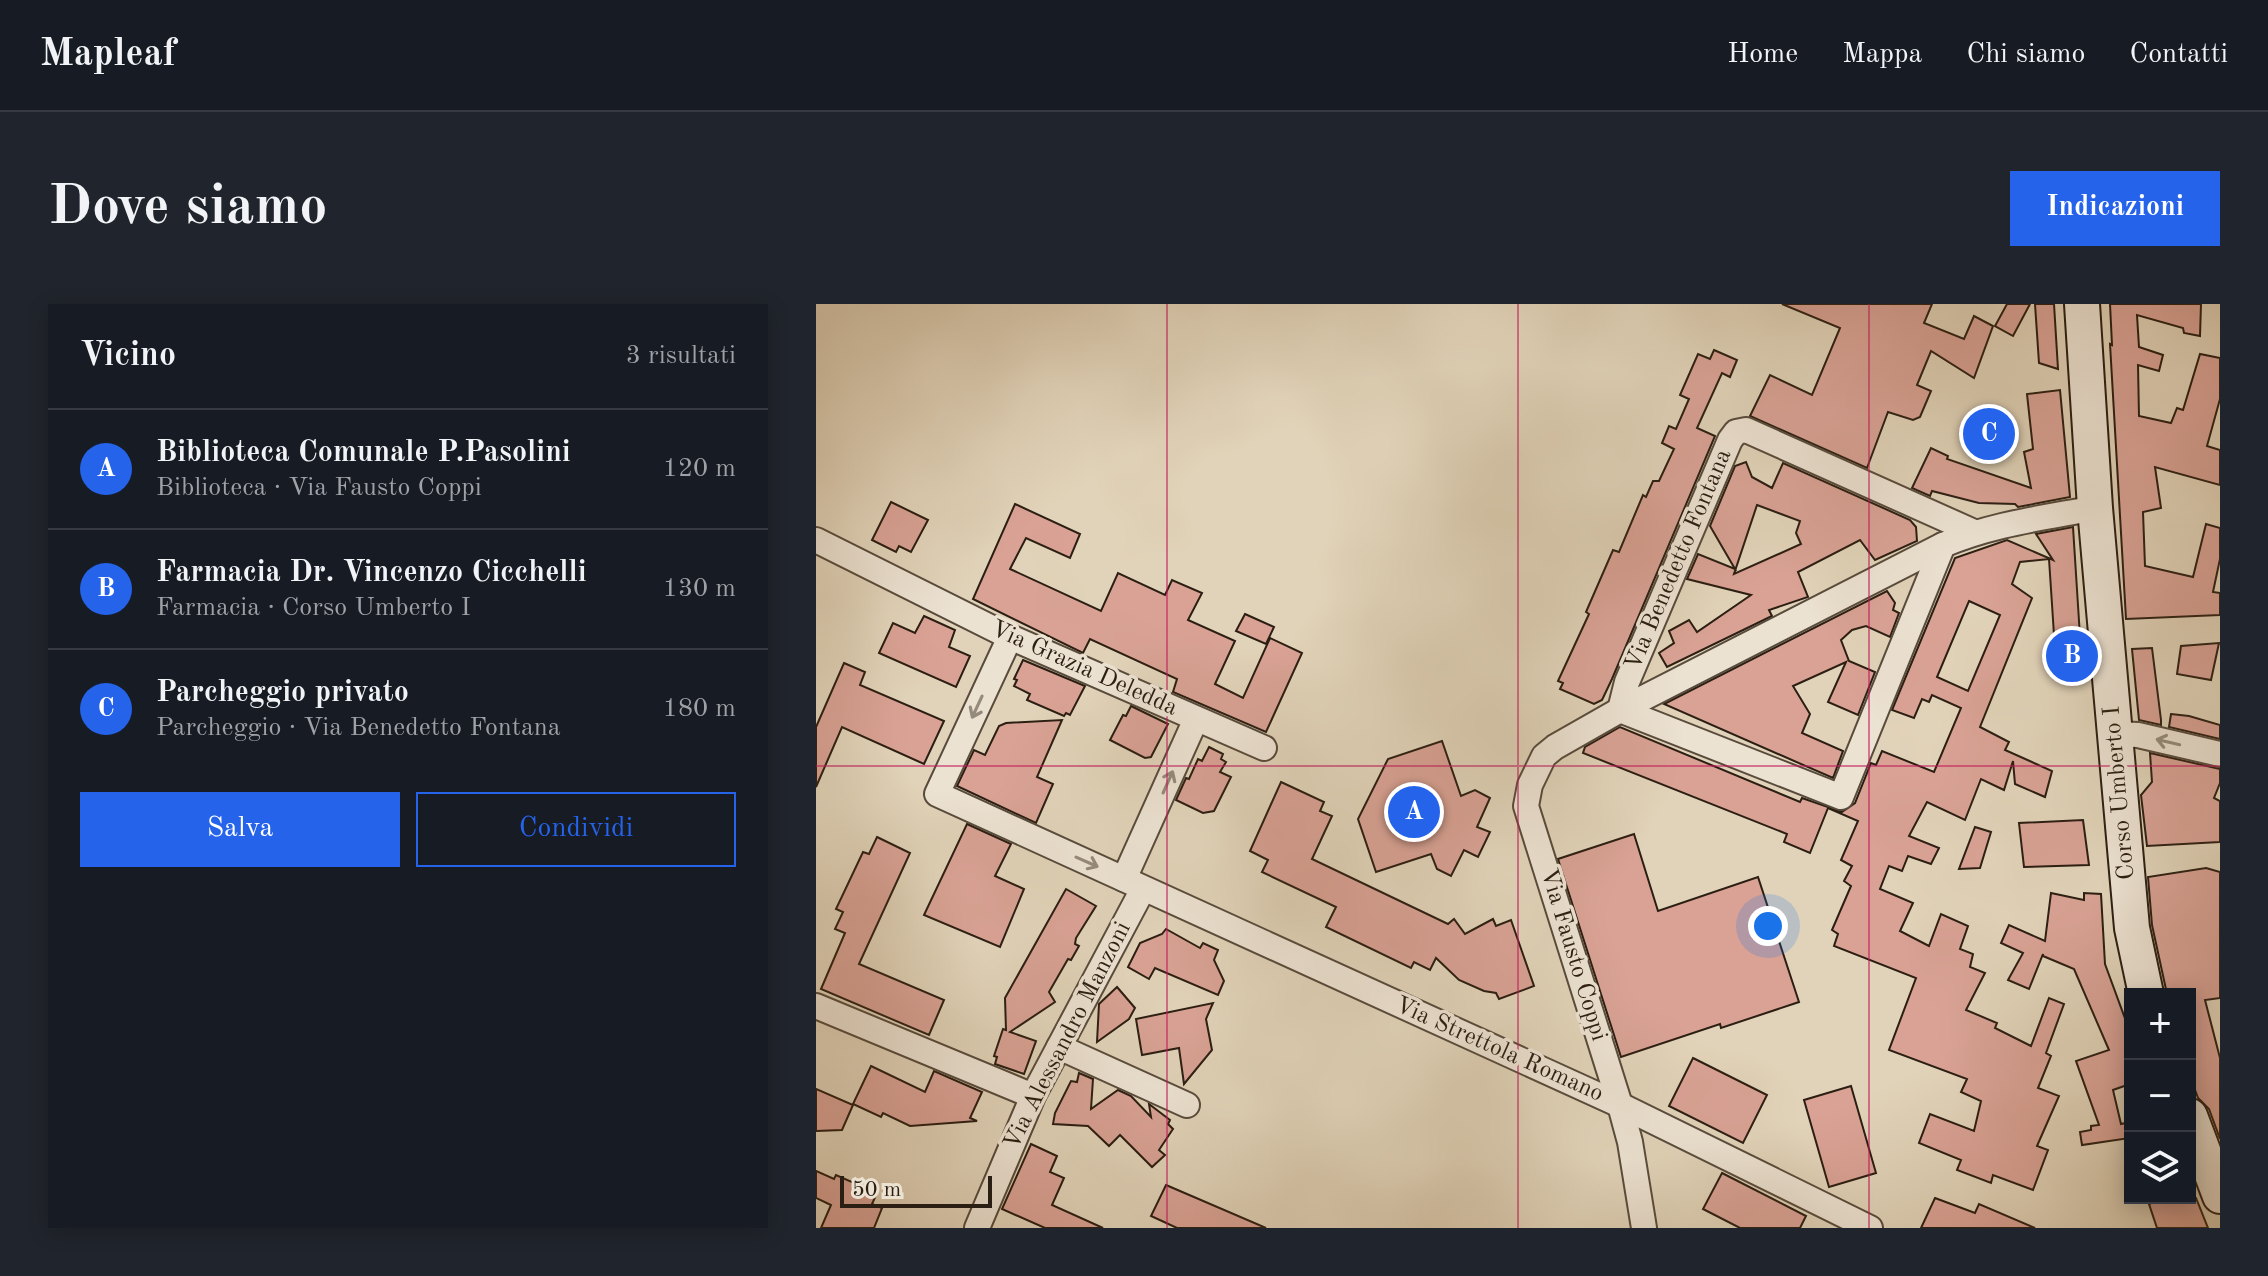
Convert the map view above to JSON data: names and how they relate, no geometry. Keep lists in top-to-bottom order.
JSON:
{
  "streets": {
    "main road": ["Corso Umberto I"],
    "street": [
      "Via Benedetto Fontana",
      "Via Grazia Deledda",
      "Via Fausto Coppi",
      "Via Alessandro Manzoni",
      "Via Strettola Romano"
    ]
  },
  "crossings": [
    ["Via Benedetto Fontana", "Corso Umberto I"],
    ["Via Benedetto Fontana", "Via Fausto Coppi"],
    ["Via Grazia Deledda", "Via Alessandro Manzoni"],
    ["Via Grazia Deledda", "Via Strettola Romano"],
    ["Via Fausto Coppi", "Via Strettola Romano"],
    ["Via Alessandro Manzoni", "Via Strettola Romano"]
  ],
  "scale_bar": "50 m",
  "page": {
    "header": "Mapleaf",
    "nav": [
      "Home",
      "Mappa",
      "Chi siamo",
      "Contatti"
    ],
    "buttons": [
      "Indicazioni",
      ["Salva", "Condividi"]
    ],
    "title": "Dove siamo",
    "heading": ["Vicino", "3 risultati"],
    "pins": ["C", "B", "A"],
    "list": [
      {
        "mark": "A",
        "name": "Biblioteca Comunale P.Pasolini",
        "note": "Biblioteca · Via Fausto Coppi",
        "value": "120 m"
      },
      {
        "mark": "B",
        "name": "Farmacia Dr. Vincenzo Cicchelli",
        "note": "Farmacia · Corso Umberto I",
        "value": "130 m"
      },
      {
        "mark": "C",
        "name": "Parcheggio privato",
        "note": "Parcheggio · Via Benedetto Fontana",
        "value": "180 m"
      }
    ],
    "map_buttons": ["+", "−"],
    "scale": "50 m"
  }
}
